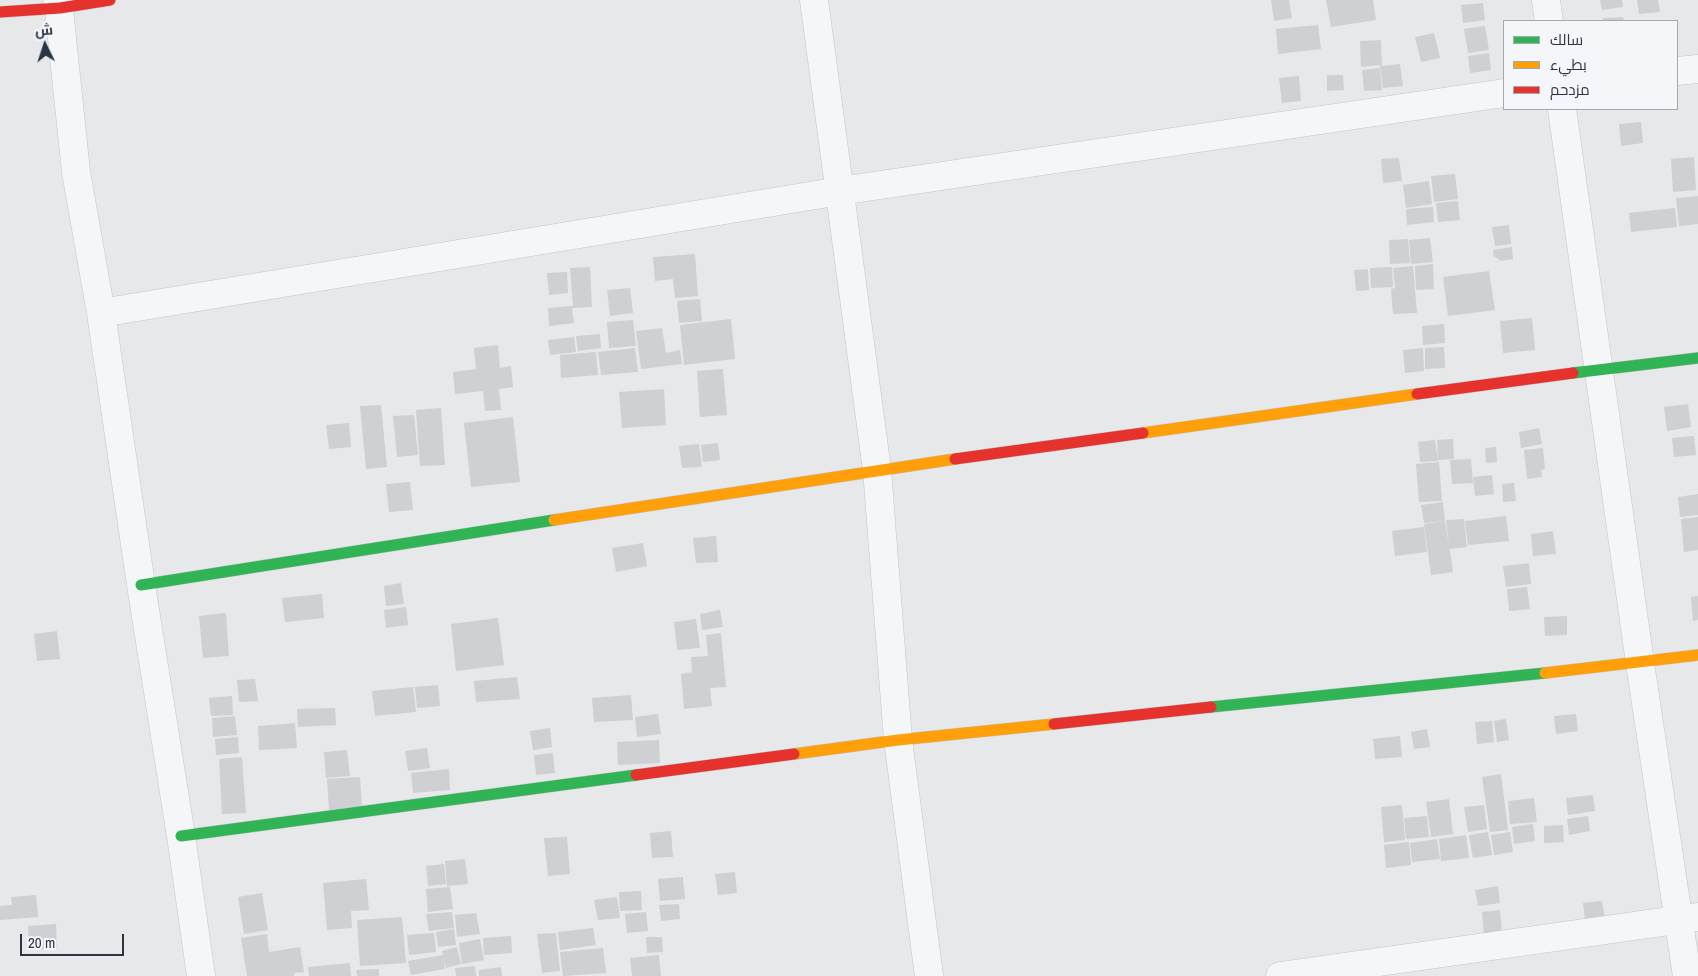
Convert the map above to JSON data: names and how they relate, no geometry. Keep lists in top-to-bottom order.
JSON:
{
  "legend": ["سالك", "بطيء", "مزدحم"],
  "scale_bar": "20 m",
  "north": "top"
}
